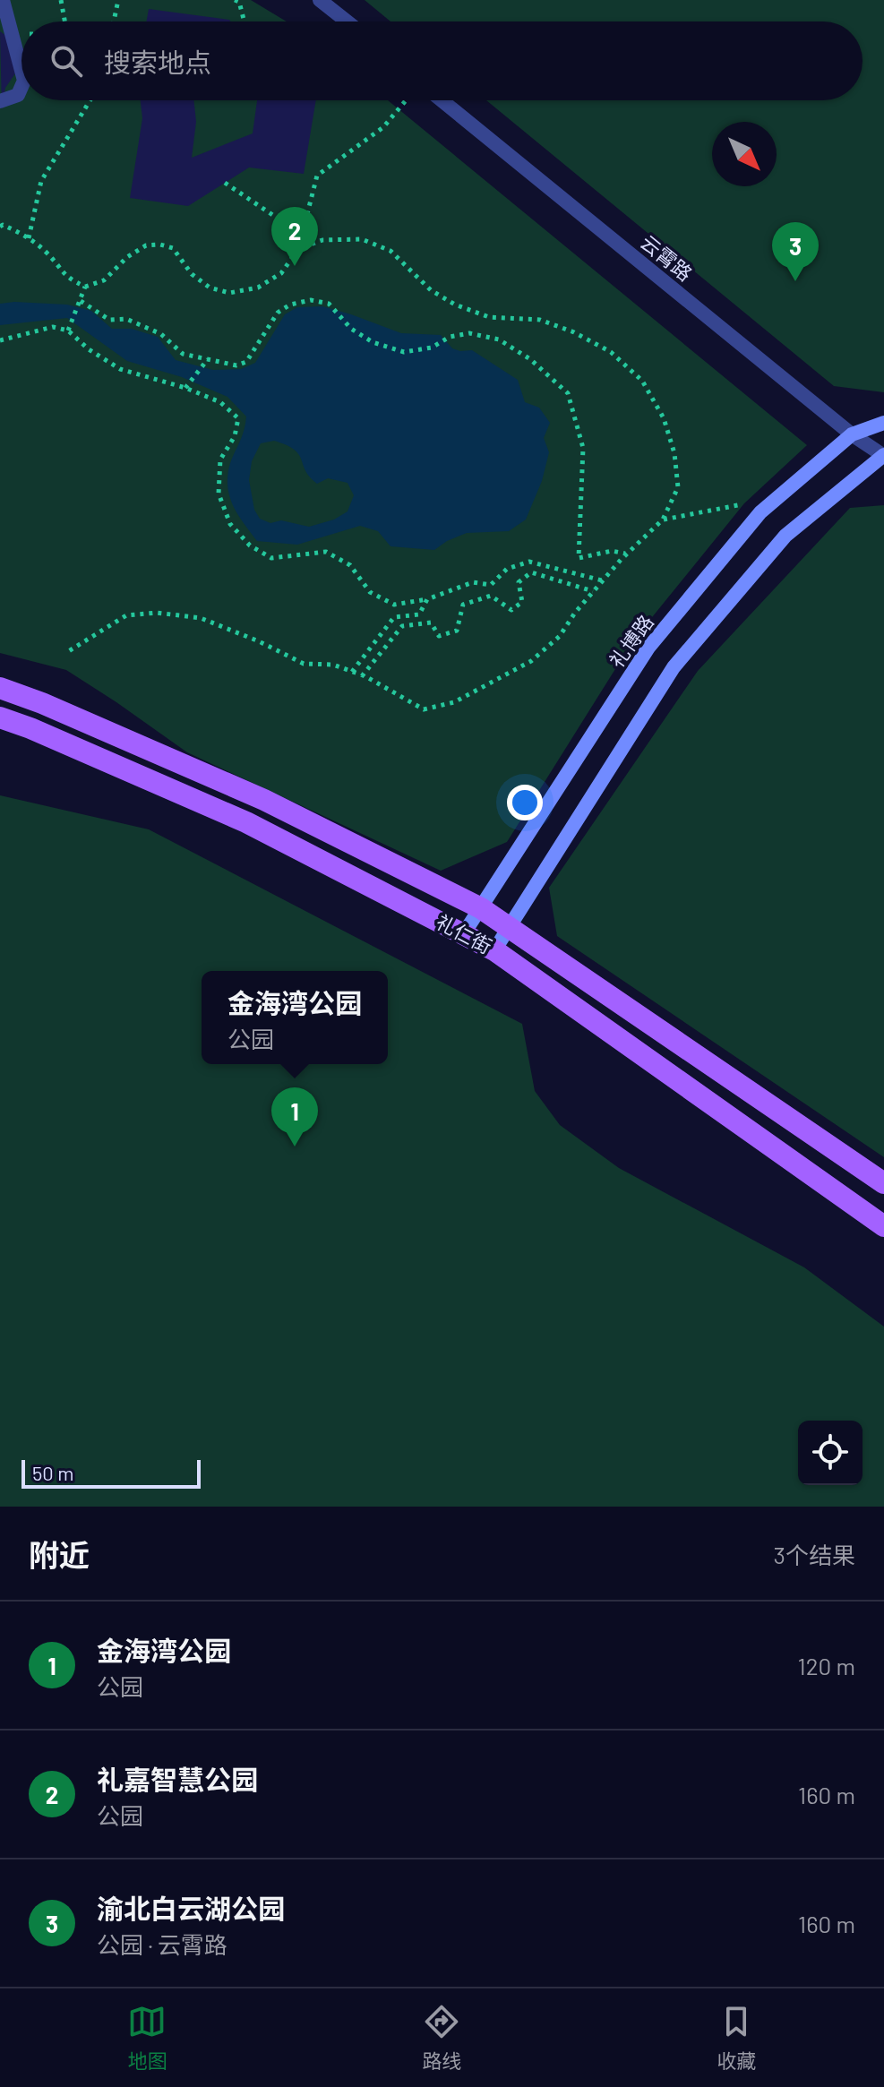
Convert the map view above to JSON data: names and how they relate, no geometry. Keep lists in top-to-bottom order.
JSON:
{
  "streets": {
    "main road": ["礼博路", "礼仁街"],
    "street": ["云霄路"]
  },
  "crossings": [
    ["云霄路", "礼博路"],
    ["礼博路", "礼仁街"]
  ],
  "scale_bar": "50 m",
  "north": "bottom right",
  "page": {
    "search": "搜索地点",
    "pins": ["2", "3", "1"],
    "popup": ["金海湾公园", "公园"],
    "scale": "50 m",
    "heading": ["附近", "3个结果"],
    "list": [
      {
        "mark": "1",
        "name": "金海湾公园",
        "note": "公园",
        "value": "120 m"
      },
      {
        "mark": "2",
        "name": "礼嘉智慧公园",
        "note": "公园",
        "value": "160 m"
      },
      {
        "mark": "3",
        "name": "渝北白云湖公园",
        "note": "公园 · 云霄路",
        "value": "160 m"
      }
    ],
    "nav": ["地图", "路线", "收藏"]
  }
}
